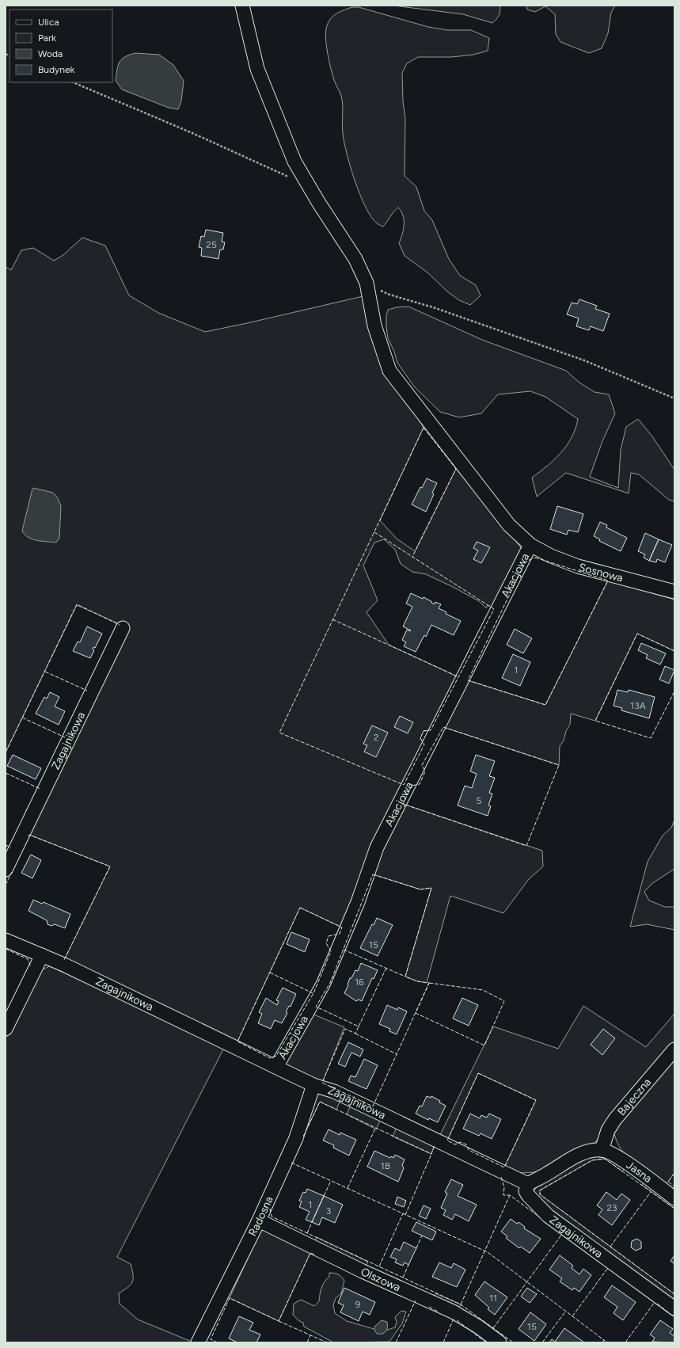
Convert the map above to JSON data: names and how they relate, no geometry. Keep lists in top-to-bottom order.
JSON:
{
  "streets": {
    "street": [
      "Sosnowa",
      "Akacjowa",
      "Zagajnikowa",
      "Bajeczna",
      "Jasna",
      "Radosna",
      "Olszowa"
    ]
  },
  "crossings": [
    ["Sosnowa", "Akacjowa"],
    ["Akacjowa", "Zagajnikowa"],
    ["Zagajnikowa", "Radosna"],
    ["Bajeczna", "Jasna"],
    ["Radosna", "Olszowa"]
  ],
  "house_numbers": [
    "25",
    "1",
    "13A",
    "2",
    "5",
    "15",
    "16",
    "1B",
    "1",
    "23",
    "3",
    "11",
    "9",
    "15"
  ],
  "legend": [
    "Ulica",
    "Park",
    "Woda",
    "Budynek"
  ]
}
